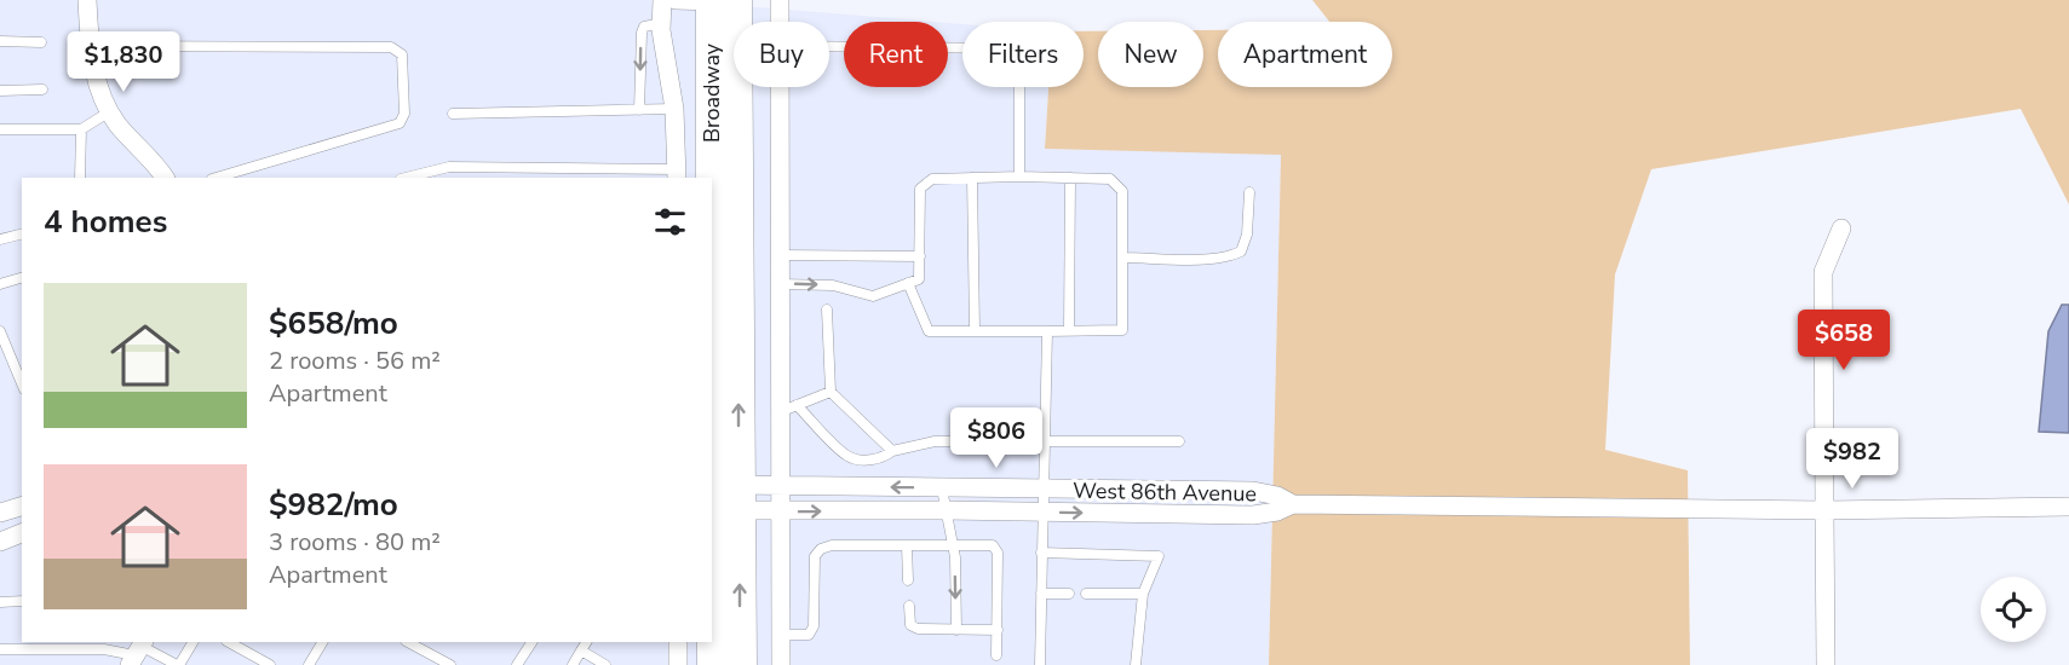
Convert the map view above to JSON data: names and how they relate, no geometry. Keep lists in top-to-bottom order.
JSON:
{
  "streets": {
    "main road": ["Broadway"],
    "street": ["West 86th Avenue"]
  },
  "crossings": [
    ["Broadway", "West 86th Avenue"]
  ],
  "page": {
    "chip": [
      "Buy",
      "Rent",
      "Filters",
      "New",
      "Apartment"
    ],
    "price": [
      "$1,830",
      "$658",
      "$806",
      "$982"
    ],
    "heading": "4 homes",
    "list": [
      {
        "name": "$658/mo",
        "note": "2 rooms · 56 m² · Apartment"
      },
      {
        "name": "$982/mo",
        "note": "3 rooms · 80 m² · Apartment"
      }
    ]
  }
}
